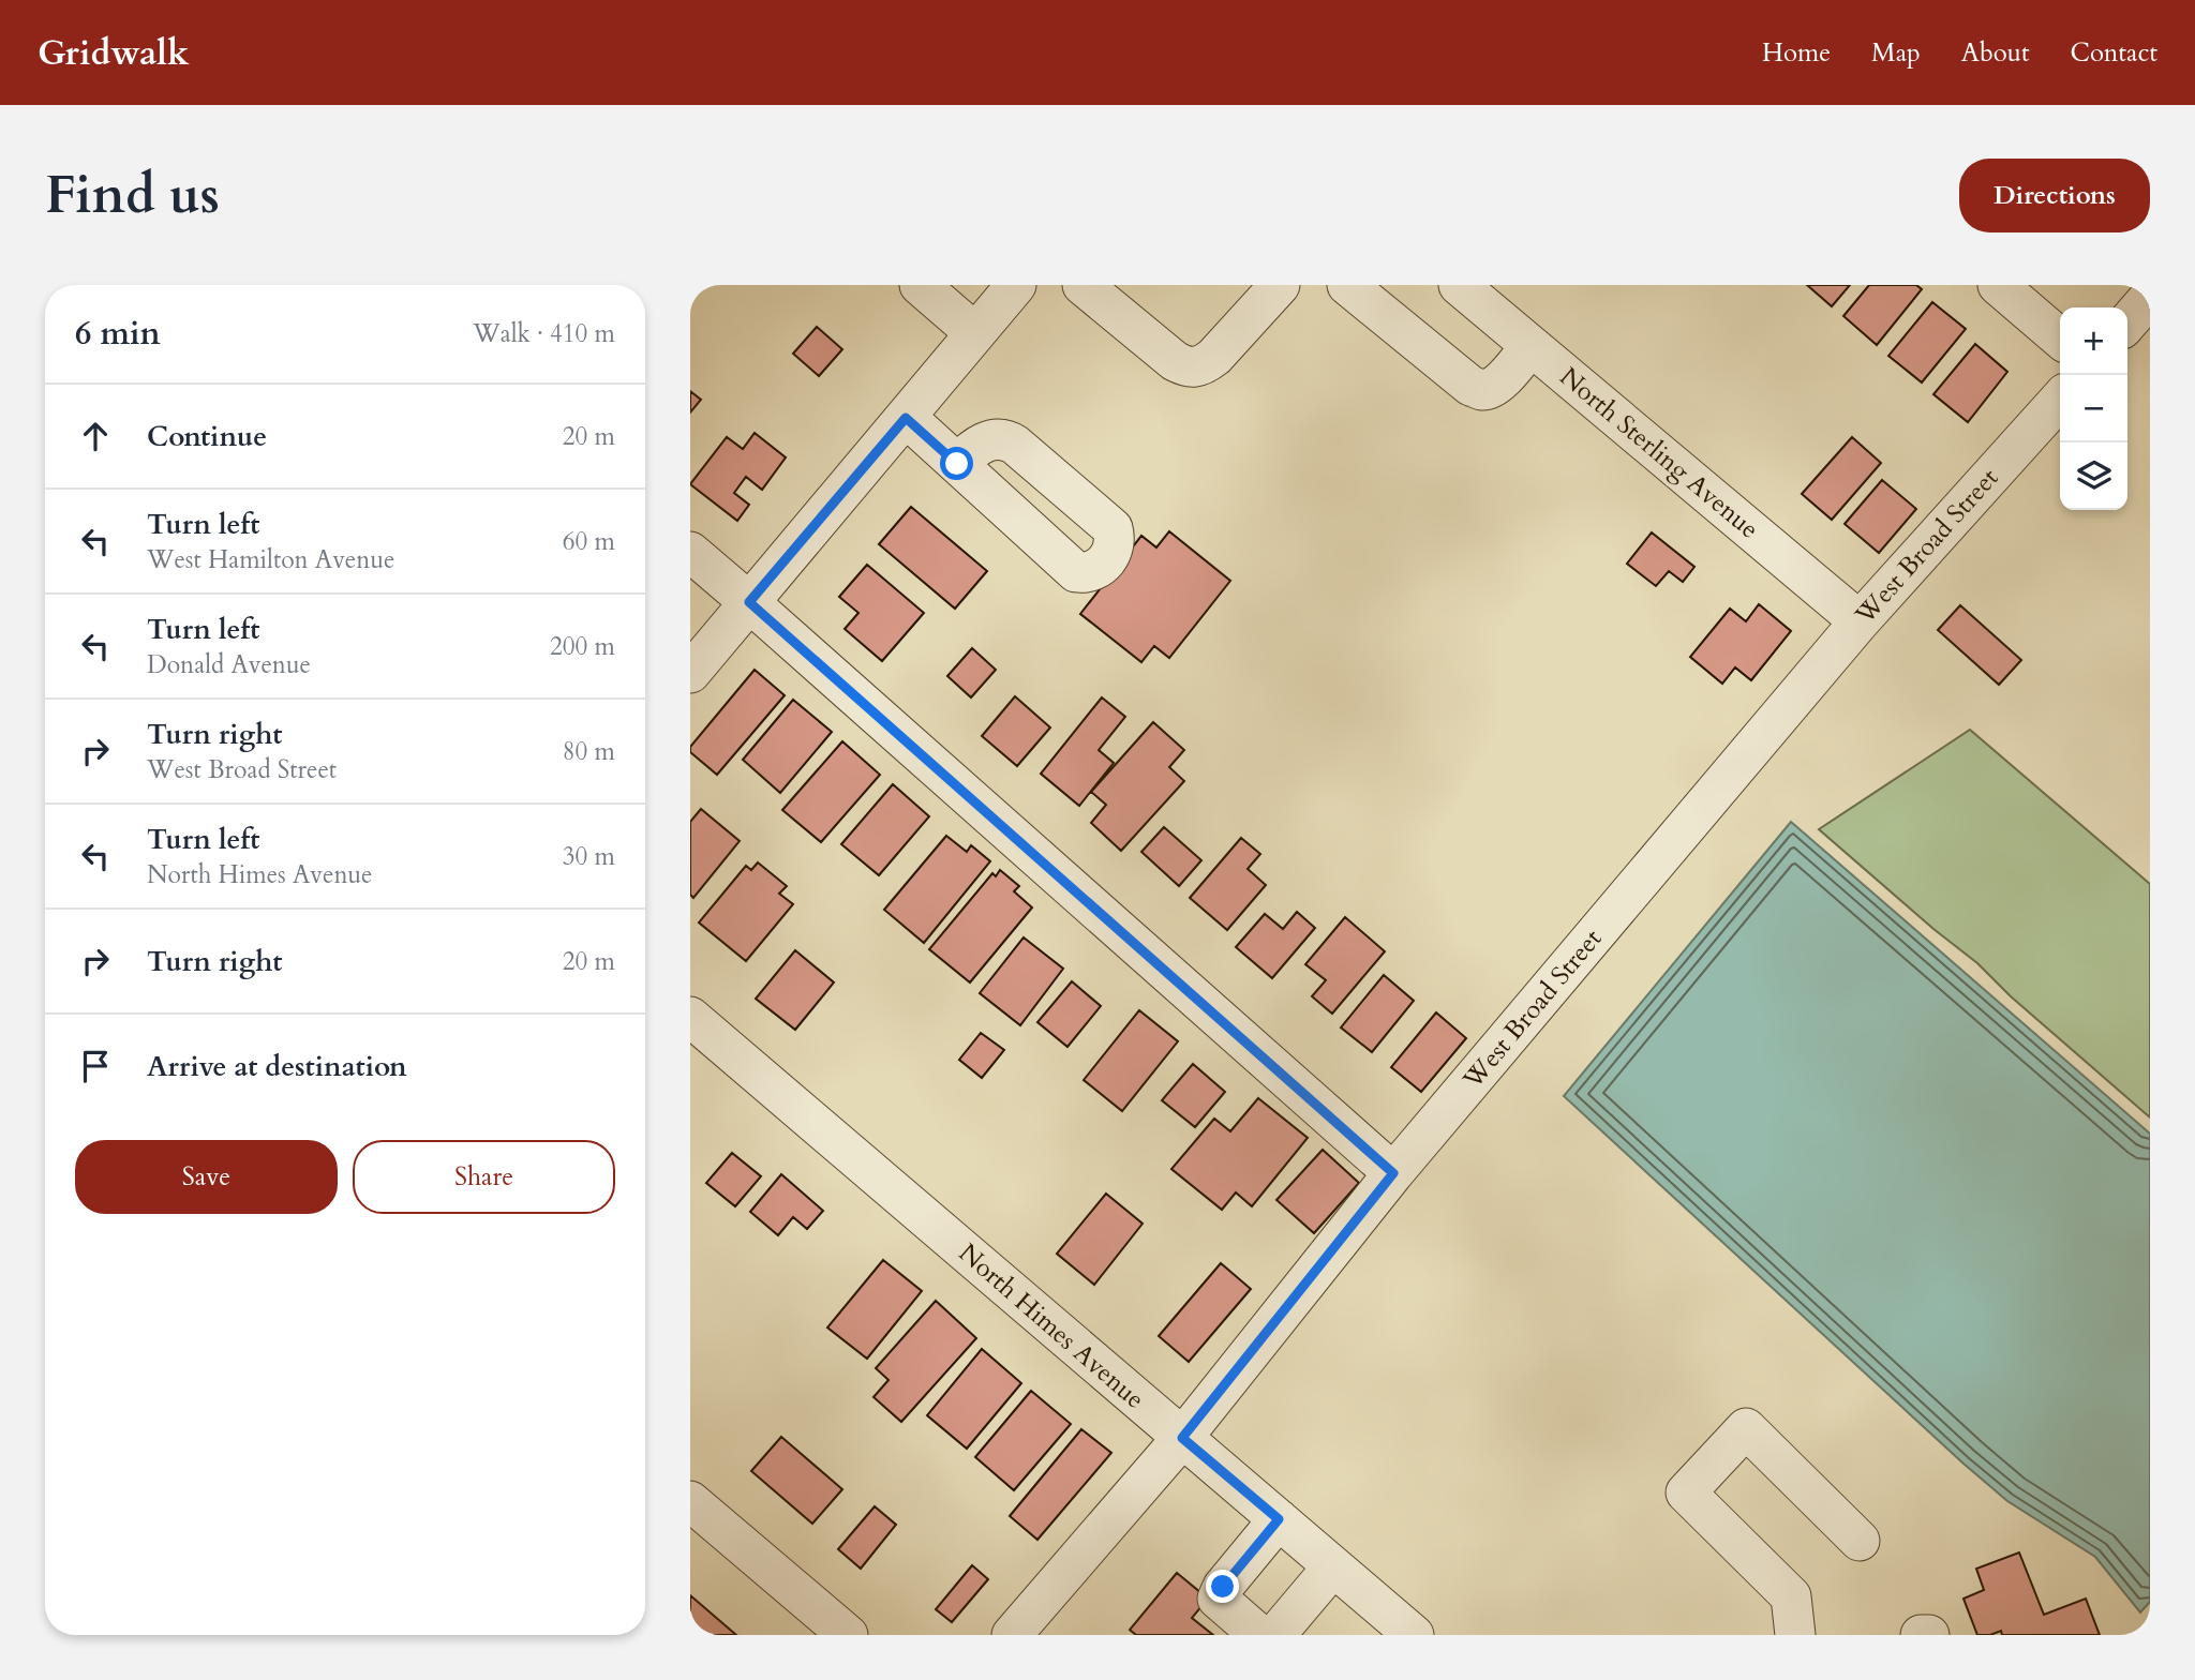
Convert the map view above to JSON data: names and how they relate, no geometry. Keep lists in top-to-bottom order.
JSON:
{
  "streets": {
    "street": ["North Sterling Avenue", "West Broad Street", "North Himes Avenue"]
  },
  "crossings": [
    ["North Sterling Avenue", "West Broad Street"],
    ["West Broad Street", "North Himes Avenue"]
  ],
  "page": {
    "header": "Gridwalk",
    "nav": [
      "Home",
      "Map",
      "About",
      "Contact"
    ],
    "buttons": [
      "Directions",
      ["Save", "Share"]
    ],
    "title": "Find us",
    "heading": ["6 min", "Walk · 410 m"],
    "map_buttons": ["+", "−"],
    "list": [
      ["Continue", "20 m"],
      ["Turn left", "West Hamilton Avenue", "60 m"],
      ["Turn left", "Donald Avenue", "200 m"],
      ["Turn right", "West Broad Street", "80 m"],
      ["Turn left", "North Himes Avenue", "30 m"],
      ["Turn right", "20 m"],
      "Arrive at destination"
    ]
  }
}
